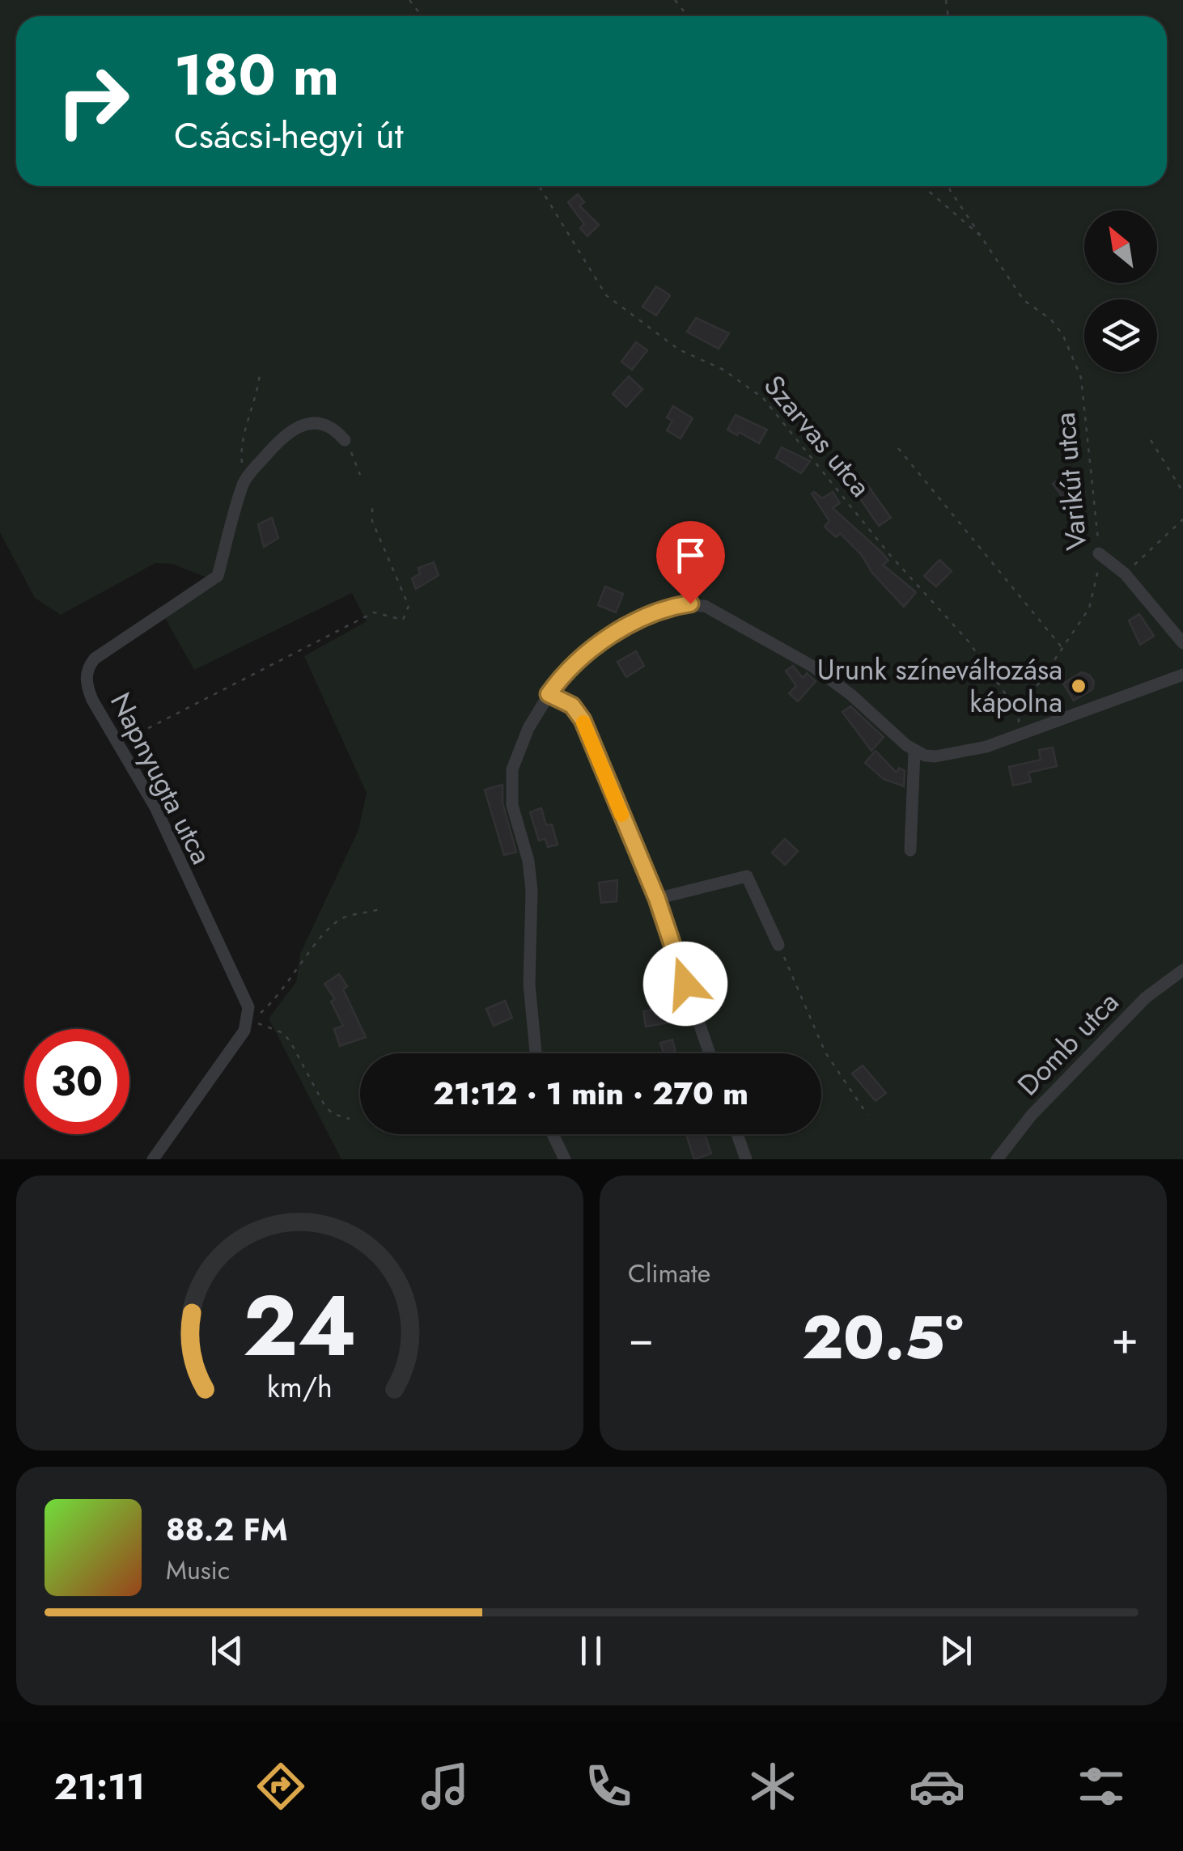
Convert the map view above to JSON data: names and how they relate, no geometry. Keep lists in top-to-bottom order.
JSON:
{
  "streets": {
    "street": ["Napnyugta utca", "Domb utca"],
    "path": ["Szarvas utca", "Varikút utca"]
  },
  "crossings": [
    ["Szarvas utca", "Varikút utca"]
  ],
  "places": ["Urunk színeváltozása kápolna"],
  "north": "top left",
  "page": {
    "turn": ["180 m", "Csácsi-hegyi út"],
    "limit": "30",
    "trip": "21:12 · 1 min · 270 m",
    "tile": "Climate",
    "heat": ["−", "20.5°", "+"],
    "song": ["88.2 FM", "Music"],
    "tabs": "21:11",
    "gauge": ["24", "km/h"]
  }
}
